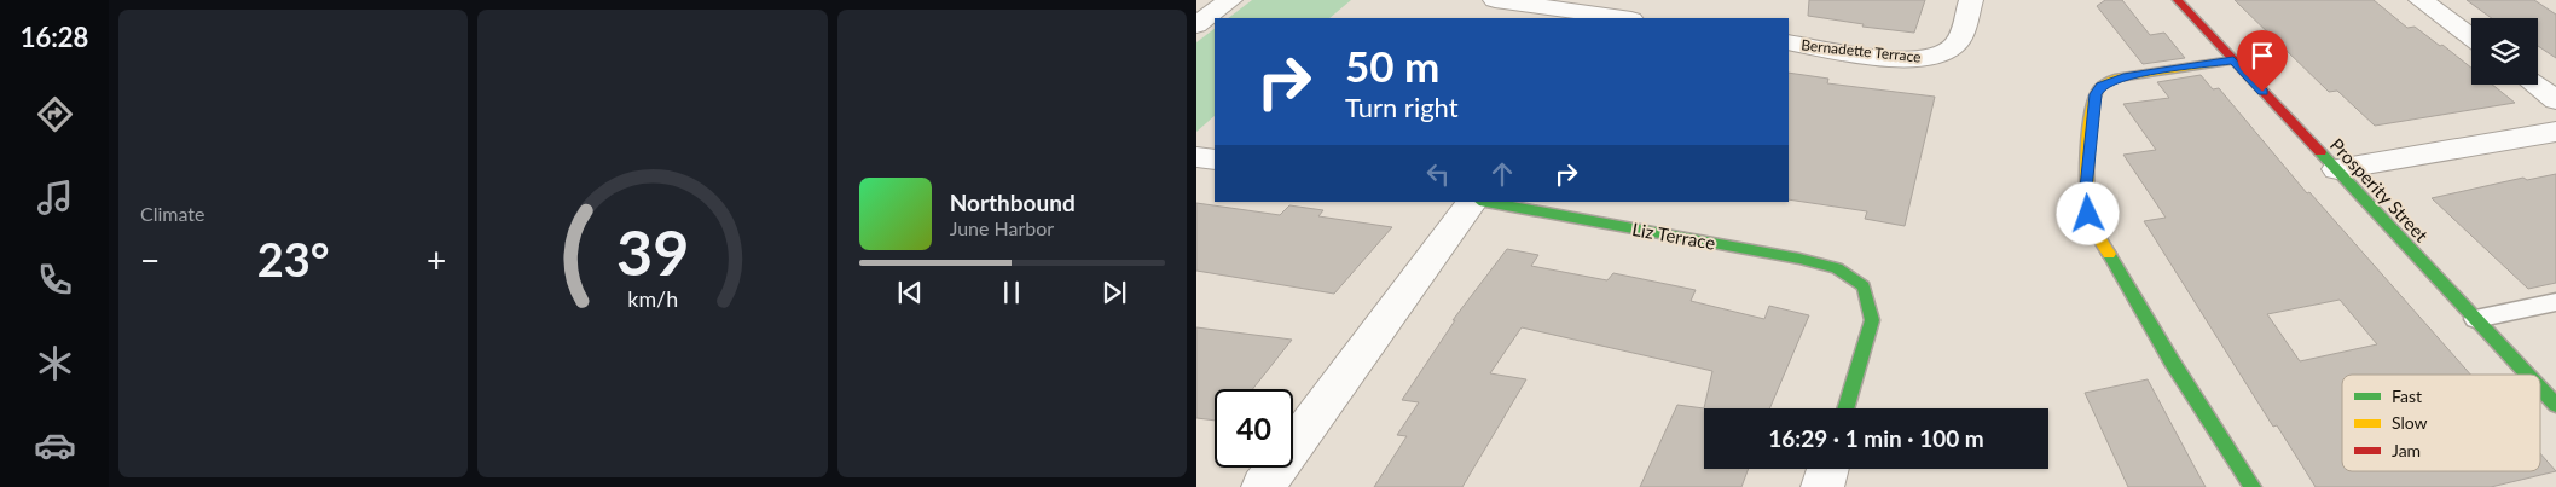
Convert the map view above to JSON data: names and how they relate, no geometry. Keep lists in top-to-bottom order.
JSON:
{
  "streets": {
    "street": ["Bernadette Terrace", "Prosperity Street", "Liz Terrace"]
  },
  "legend": ["Fast", "Slow", "Jam"],
  "page": {
    "tabs": "16:28",
    "tile": "Climate",
    "turn": ["50 m", "Turn right"],
    "song": ["Northbound", "June Harbor"],
    "heat": ["−", "23°", "+"],
    "limit": "40",
    "trip": "16:29 · 1 min · 100 m",
    "gauge": ["39", "km/h"]
  }
}
